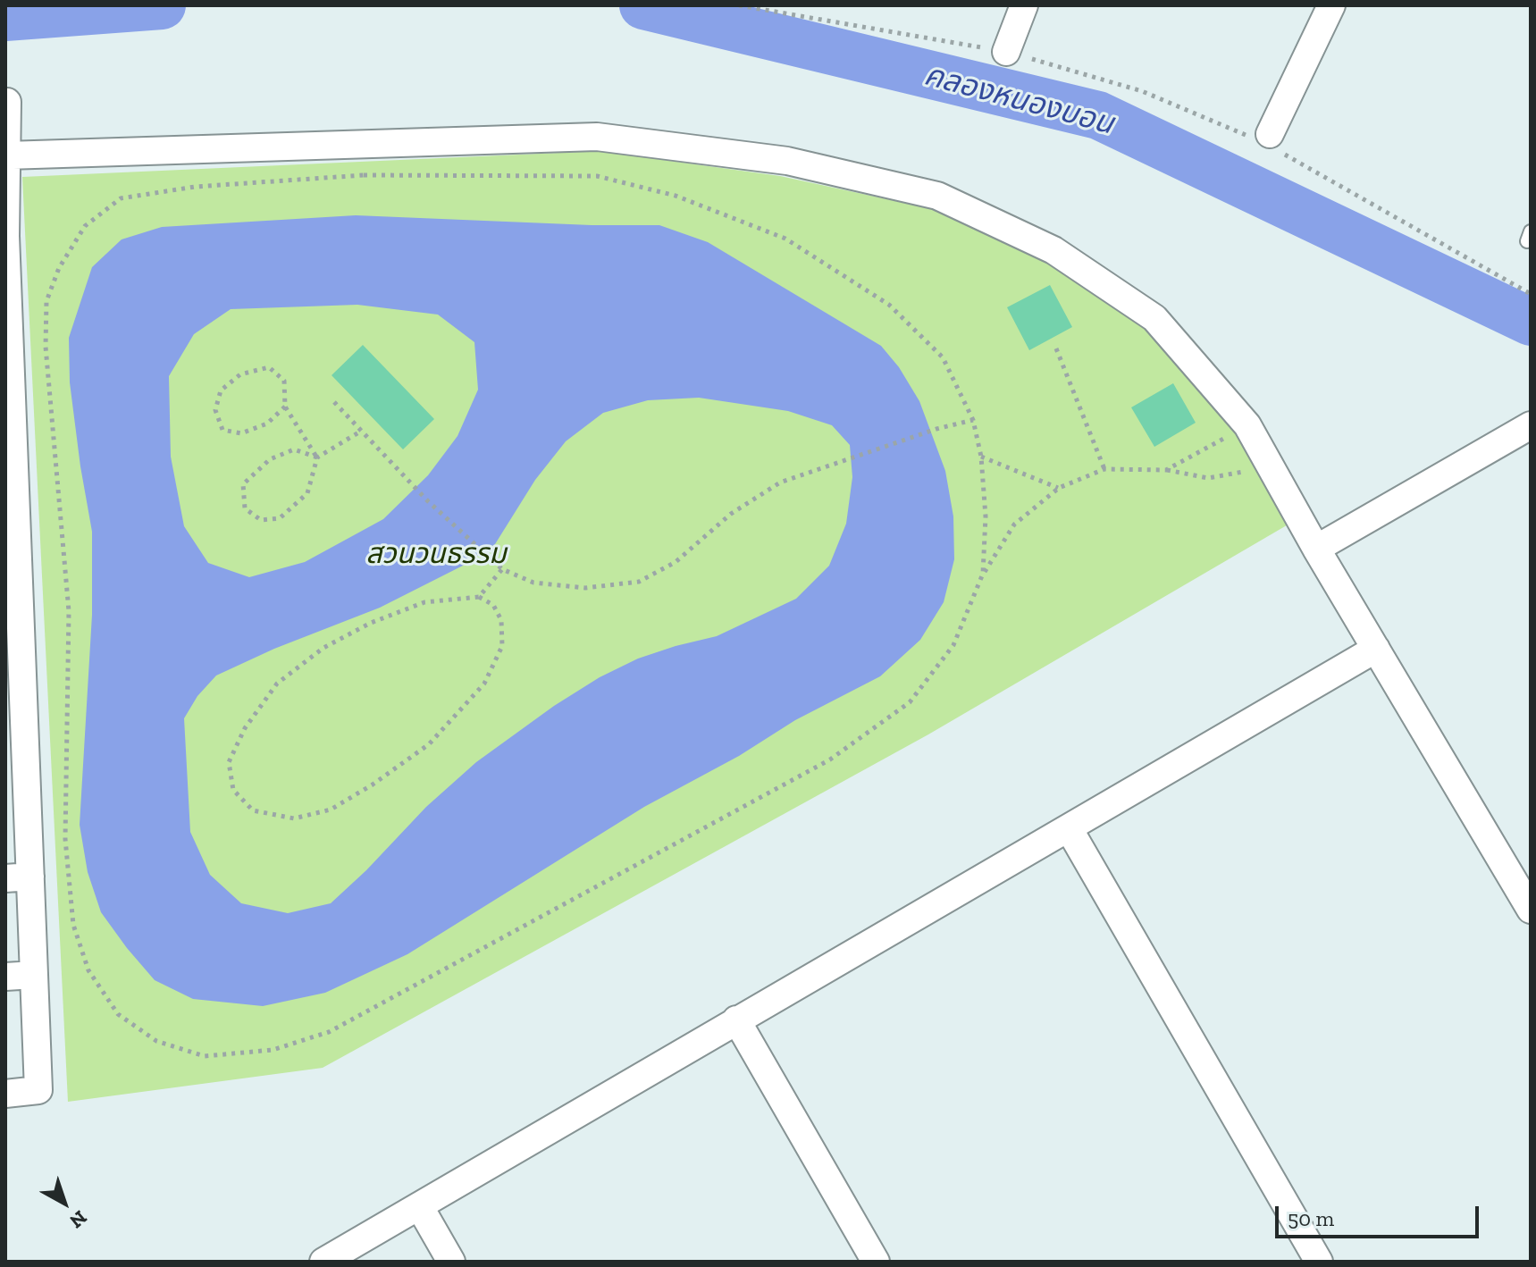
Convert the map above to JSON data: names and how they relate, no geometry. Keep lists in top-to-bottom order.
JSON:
{
  "water": ["คลองหนองบอน"],
  "parks": ["สวนวนธรรม"],
  "scale_bar": "50 m",
  "north": "bottom right"
}
